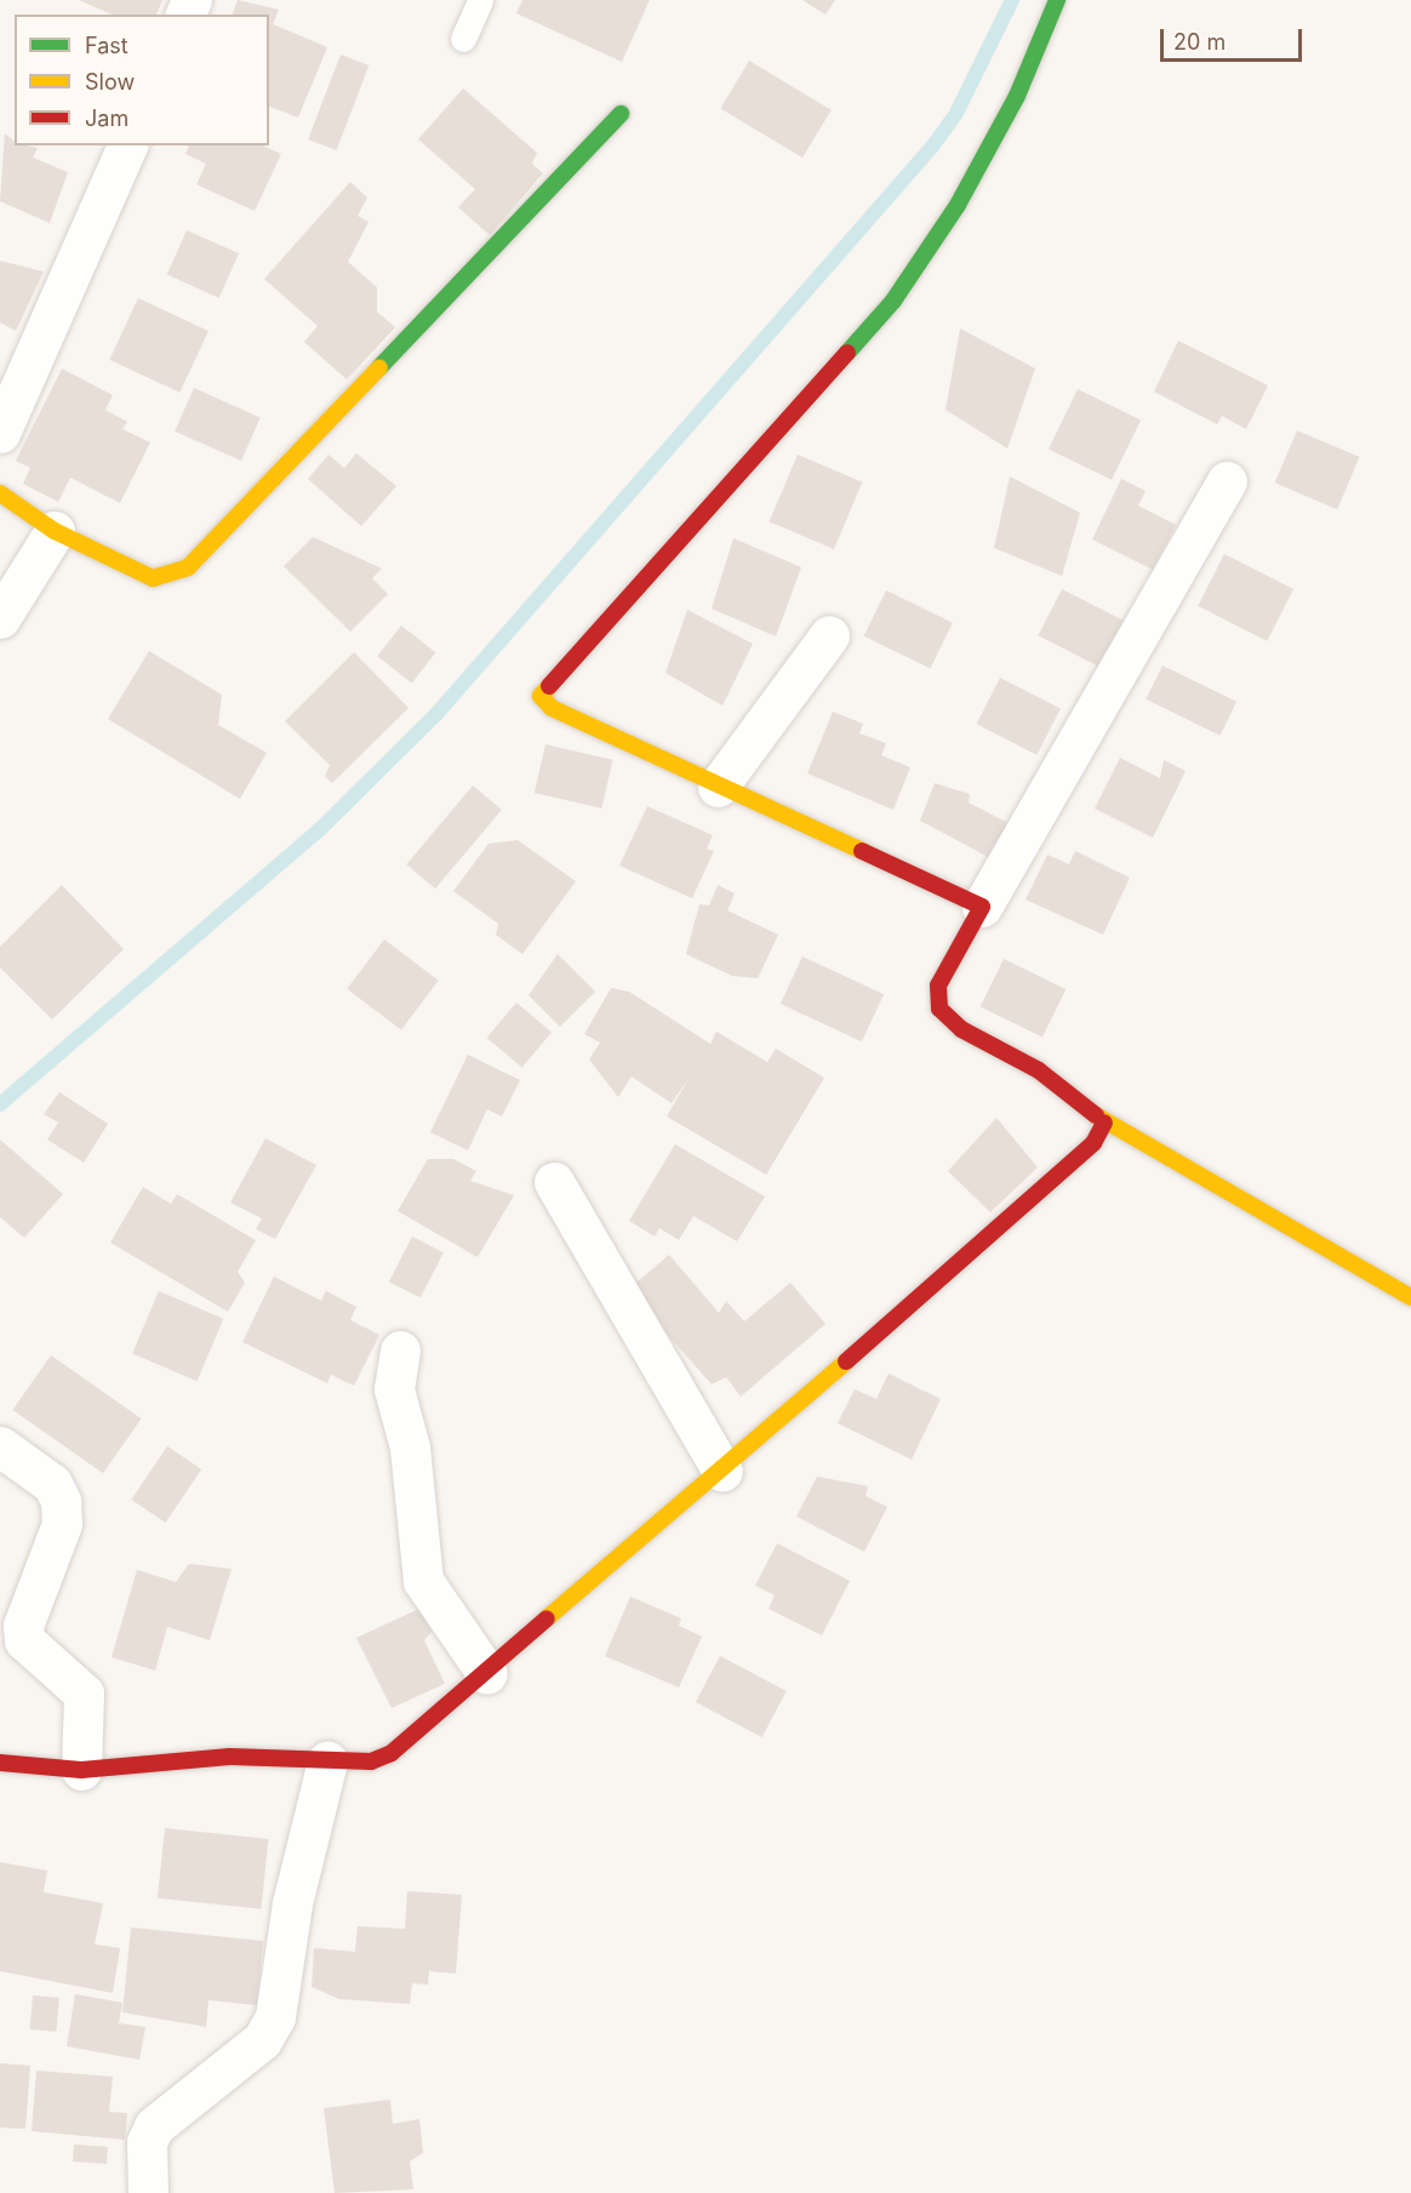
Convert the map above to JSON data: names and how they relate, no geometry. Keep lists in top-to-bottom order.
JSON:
{
  "legend": ["Fast", "Slow", "Jam"],
  "scale_bar": "20 m"
}
